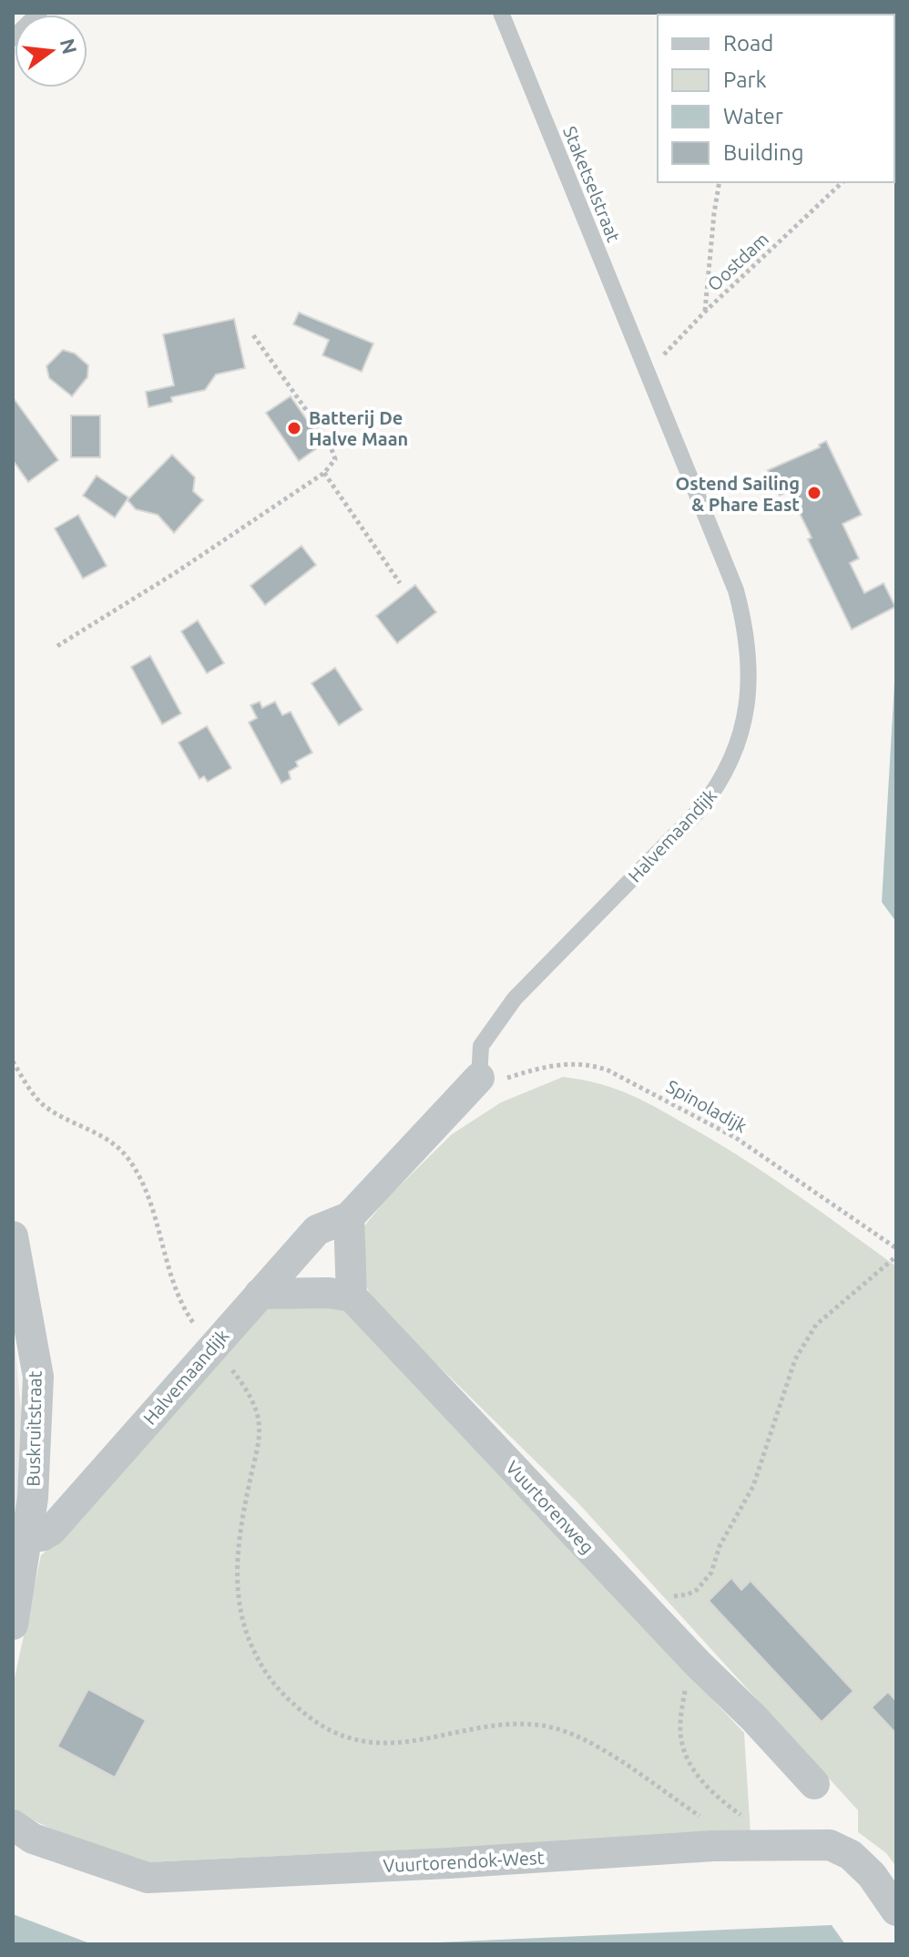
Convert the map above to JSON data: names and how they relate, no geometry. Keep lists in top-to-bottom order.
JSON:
{
  "streets": {
    "street": [
      "Halvemaandijk",
      "Buskruitstraat",
      "Vuurtorenweg",
      "Vuurtorendok-West"
    ],
    "lane": ["Staketselstraat"],
    "path": ["Oostdam", "Spinoladijk"]
  },
  "crossings": [
    ["Staketselstraat", "Halvemaandijk"],
    ["Halvemaandijk", "Spinoladijk"],
    ["Halvemaandijk", "Buskruitstraat"]
  ],
  "places": ["Batterij De Halve Maan", "Ostend Sailing & Phare East"],
  "legend": [
    "Road",
    "Park",
    "Water",
    "Building"
  ],
  "north": "right"
}
